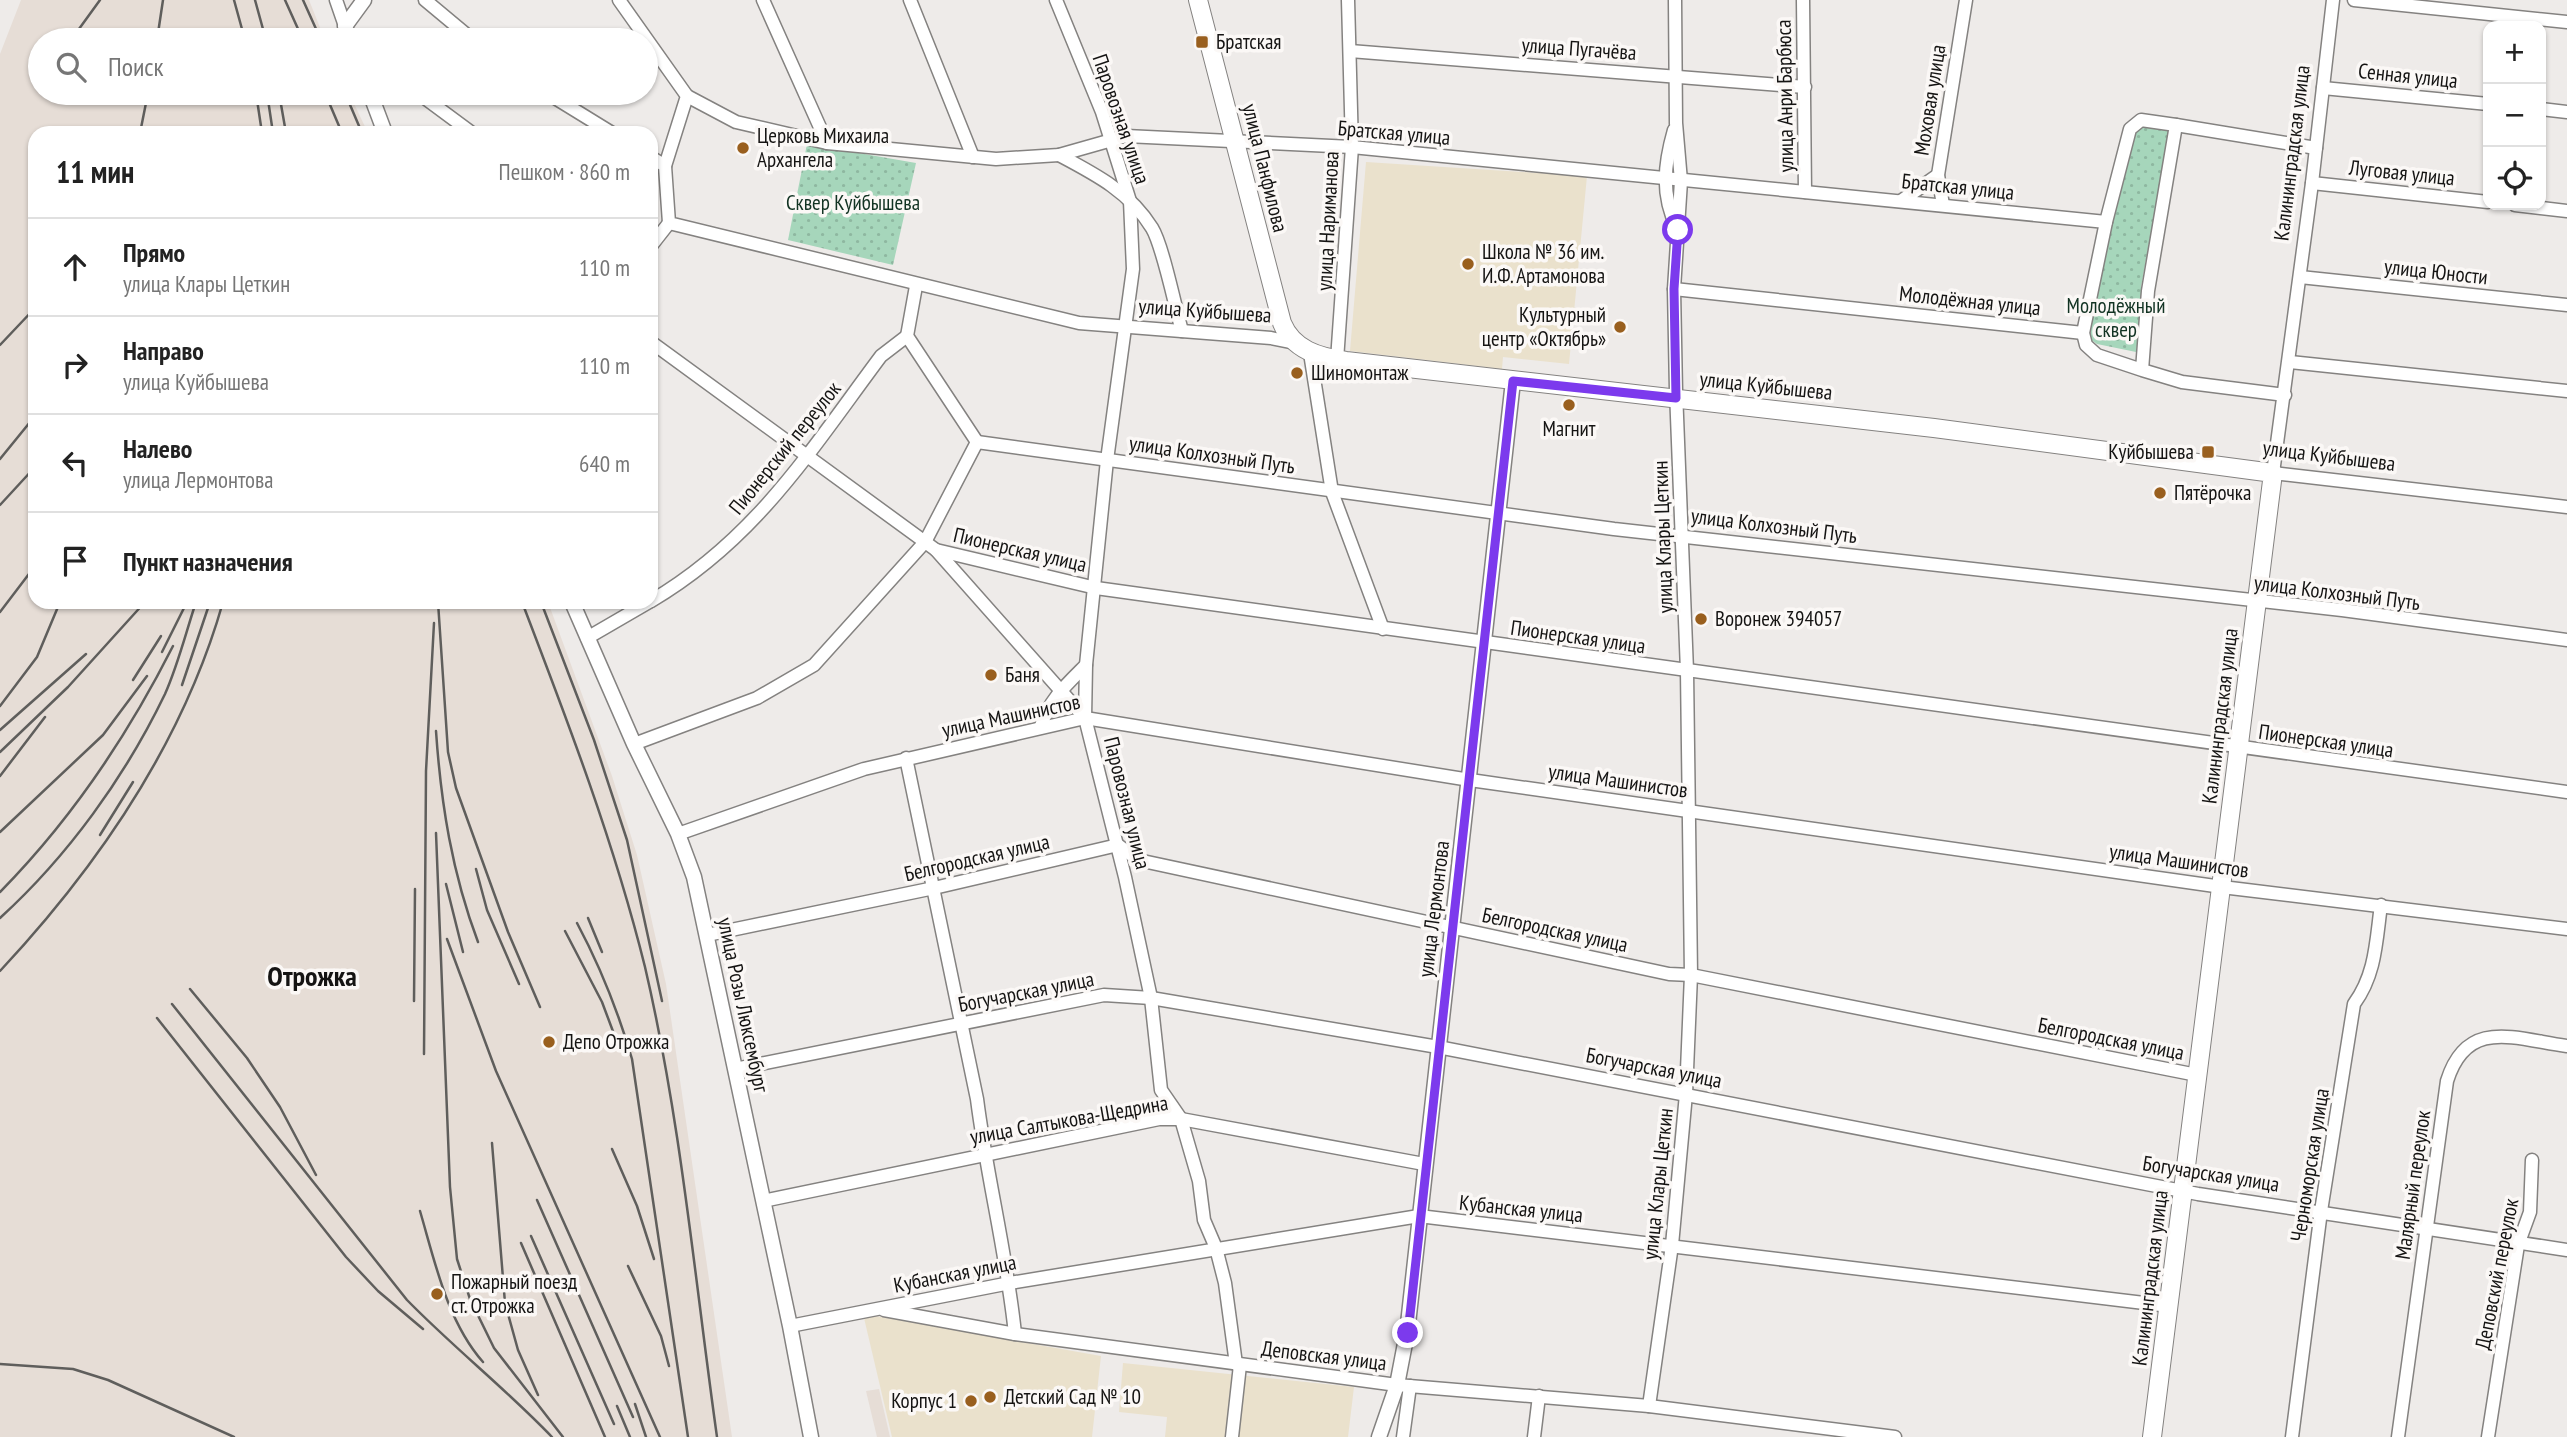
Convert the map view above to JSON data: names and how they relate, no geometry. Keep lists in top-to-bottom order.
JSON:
{
  "streets": {
    "main road": ["Калининградская улица", "улица Панфилова", "улица Куйбышева"],
    "street": [
      "улица Пугачёва",
      "Сенная улица",
      "улица Анри Барбюса",
      "Моховая улица",
      "Паровозная улица",
      "Братская улица",
      "Луговая улица",
      "улица Нариманова",
      "улица Юности",
      "Молодёжная улица",
      "Пионерский переулок",
      "улица Колхозный Путь",
      "улица Клары Цеткин",
      "Пионерская улица",
      "улица Машинистов",
      "Белгородская улица",
      "улица Лермонтова",
      "Богучарская улица",
      "улица Розы Люксембург",
      "улица Салтыкова-Щедрина",
      "Черноморская улица",
      "Малярный переулок",
      "Кубанская улица",
      "Деповский переулок",
      "Деповская улица"
    ]
  },
  "crossings": [
    ["улица Пугачёва", "улица Анри Барбюса"],
    ["улица Пугачёва", "улица Нариманова"],
    ["улица Пугачёва", "улица Клары Цеткин"],
    ["Сенная улица", "Калининградская улица"],
    ["улица Анри Барбюса", "Братская улица"],
    ["Моховая улица", "Братская улица"],
    ["Паровозная улица", "Братская улица"],
    ["Паровозная улица", "улица Куйбышева"],
    ["Паровозная улица", "улица Колхозный Путь"],
    ["Паровозная улица", "Пионерская улица"],
    ["Паровозная улица", "улица Машинистов"],
    ["Паровозная улица", "Белгородская улица"],
    ["Паровозная улица", "Богучарская улица"],
    ["Паровозная улица", "улица Салтыкова-Щедрина"],
    ["Паровозная улица", "Кубанская улица"],
    ["Паровозная улица", "Деповская улица"],
    ["Братская улица", "улица Панфилова"],
    ["Братская улица", "улица Нариманова"],
    ["Братская улица", "улица Клары Цеткин"],
    ["Калининградская улица", "Луговая улица"],
    ["Калининградская улица", "улица Юности"],
    ["Калининградская улица", "улица Куйбышева"],
    ["Калининградская улица", "улица Колхозный Путь"],
    ["Калининградская улица", "Пионерская улица"],
    ["Калининградская улица", "улица Машинистов"],
    ["Калининградская улица", "Белгородская улица"],
    ["Калининградская улица", "Богучарская улица"],
    ["Калининградская улица", "Кубанская улица"],
    ["улица Панфилова", "улица Куйбышева"],
    ["улица Панфилова", "улица Колхозный Путь"],
    ["улица Панфилова", "Пионерская улица"],
    ["улица Нариманова", "улица Куйбышева"],
    ["Молодёжная улица", "улица Клары Цеткин"],
    ["улица Куйбышева", "улица Клары Цеткин"],
    ["улица Куйбышева", "улица Лермонтова"],
    ["Пионерский переулок", "Пионерская улица"],
    ["Пионерский переулок", "улица Розы Люксембург"],
    ["улица Колхозный Путь", "улица Клары Цеткин"],
    ["улица Колхозный Путь", "улица Лермонтова"],
    ["улица Клары Цеткин", "Пионерская улица"],
    ["улица Клары Цеткин", "улица Машинистов"],
    ["улица Клары Цеткин", "Белгородская улица"],
    ["улица Клары Цеткин", "Богучарская улица"],
    ["улица Клары Цеткин", "Кубанская улица"],
    ["улица Клары Цеткин", "Деповская улица"],
    ["Пионерская улица", "улица Лермонтова"],
    ["улица Машинистов", "улица Лермонтова"],
    ["улица Машинистов", "улица Розы Люксембург"],
    ["улица Машинистов", "Черноморская улица"],
    ["Белгородская улица", "улица Лермонтова"],
    ["Белгородская улица", "улица Розы Люксембург"],
    ["улица Лермонтова", "Богучарская улица"],
    ["улица Лермонтова", "улица Салтыкова-Щедрина"],
    ["улица Лермонтова", "Кубанская улица"],
    ["улица Лермонтова", "Деповская улица"],
    ["Богучарская улица", "улица Розы Люксембург"],
    ["Богучарская улица", "Черноморская улица"],
    ["Богучарская улица", "Малярный переулок"],
    ["Богучарская улица", "Деповский переулок"],
    ["улица Розы Люксембург", "улица Салтыкова-Щедрина"],
    ["улица Розы Люксембург", "Кубанская улица"],
    ["Кубанская улица", "Деповская улица"]
  ],
  "districts": ["Отрожка"],
  "parks": ["Сквер Куйбышева", "Молодёжный сквер"],
  "places": {
    "transit": ["Братская", "Куйбышева"],
    "other": [
      "Церковь Михаила Архангела",
      "Школа № 36 им. И.Ф. Артамонова",
      "Культурный центр «Октябрь»",
      "Шиномонтаж",
      "Магнит",
      "Пятёрочка",
      "Воронеж 394057",
      "Баня",
      "Депо Отрожка",
      "Пожарный поезд ст. Отрожка",
      "Детский Сад № 10",
      "Корпус 1"
    ]
  },
  "page": {
    "map_buttons": ["+", "−"],
    "search": "Поиск",
    "heading": ["11 мин", "Пешком · 860 m"],
    "list": [
      ["Прямо", "улица Клары Цеткин", "110 m"],
      ["Направо", "улица Куйбышева", "110 m"],
      ["Налево", "улица Лермонтова", "640 m"],
      "Пункт назначения"
    ]
  }
}
